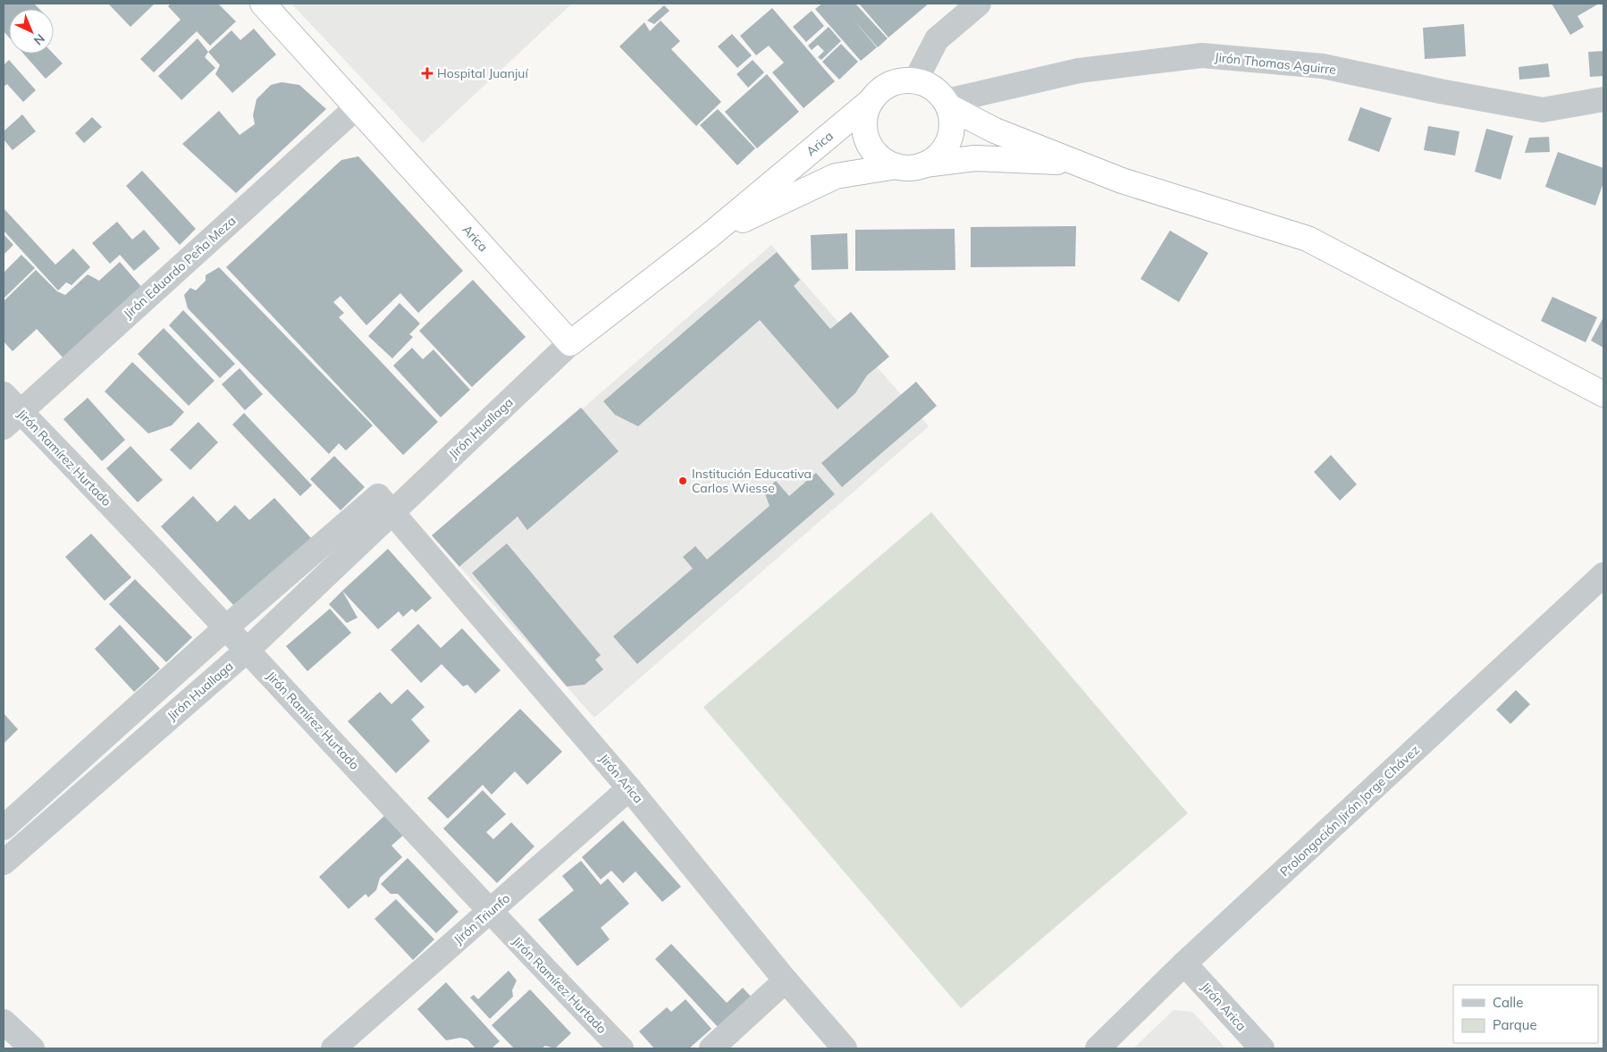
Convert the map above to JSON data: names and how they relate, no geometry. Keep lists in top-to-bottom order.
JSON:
{
  "streets": {
    "highway": ["Arica"],
    "street": [
      "Jirón Thomas Aguirre",
      "Jirón Eduardo Peña Meza",
      "Jirón Huallaga",
      "Jirón Ramírez Hurtado",
      "Jirón Arica",
      "Prolongación Jirón Jorge Chávez",
      "Jirón Triunfo"
    ]
  },
  "crossings": [
    ["Jirón Thomas Aguirre", "Arica"],
    ["Arica", "Jirón Eduardo Peña Meza"],
    ["Arica", "Jirón Huallaga"],
    ["Jirón Eduardo Peña Meza", "Jirón Ramírez Hurtado"],
    ["Jirón Huallaga", "Jirón Ramírez Hurtado"],
    ["Jirón Huallaga", "Jirón Arica"],
    ["Jirón Ramírez Hurtado", "Jirón Triunfo"],
    ["Jirón Arica", "Prolongación Jirón Jorge Chávez"],
    ["Jirón Arica", "Jirón Triunfo"]
  ],
  "places": {
    "health": ["Hospital Juanjuí"],
    "other": ["Institución Educativa Carlos Wiesse"]
  },
  "legend": ["Calle", "Parque"],
  "north": "bottom right"
}
